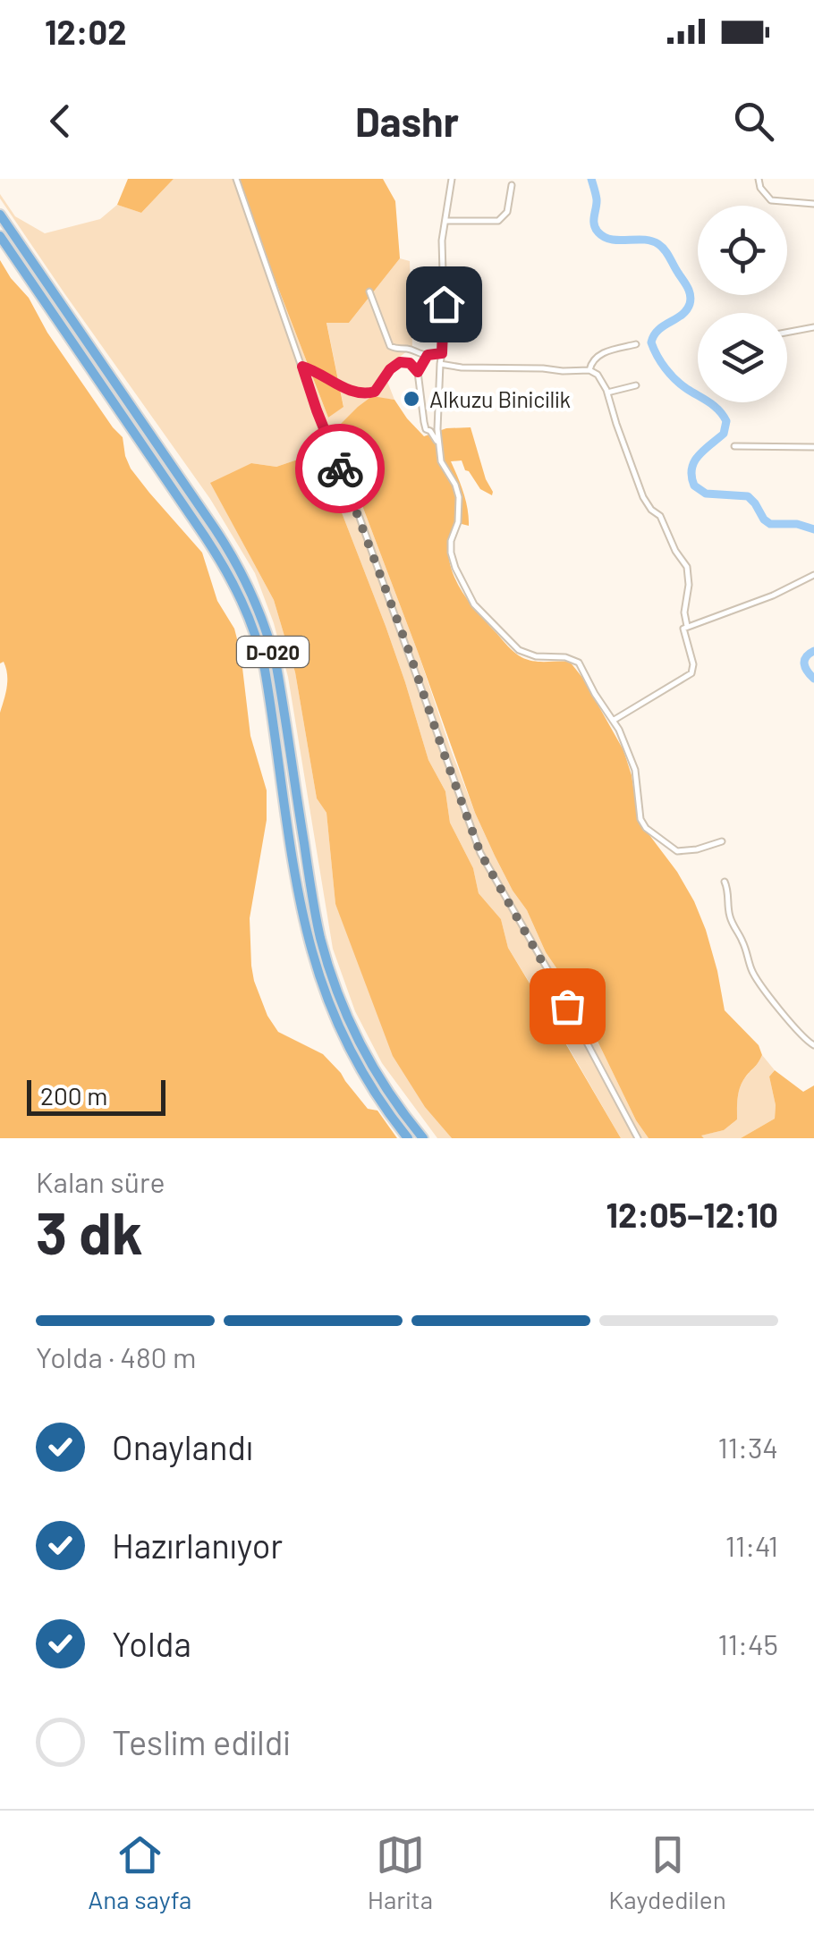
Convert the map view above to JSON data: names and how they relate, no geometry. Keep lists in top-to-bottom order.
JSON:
{
  "streets": {
    "highway": ["D-020"]
  },
  "places": ["Alkuzu Binicilik"],
  "scale_bar": "200 m",
  "page": {
    "status": "12:02",
    "header": "Dashr",
    "scale": "200 m",
    "heading": ["3 dk", "Kalan süre", "12:05–12:10"],
    "bar": "Yolda · 480 m",
    "list": [
      ["Onaylandı", "11:34"],
      ["Hazırlanıyor", "11:41"],
      ["Yolda", "11:45"],
      "Teslim edildi"
    ],
    "tabs": ["Ana sayfa", "Harita", "Kaydedilen"]
  }
}
